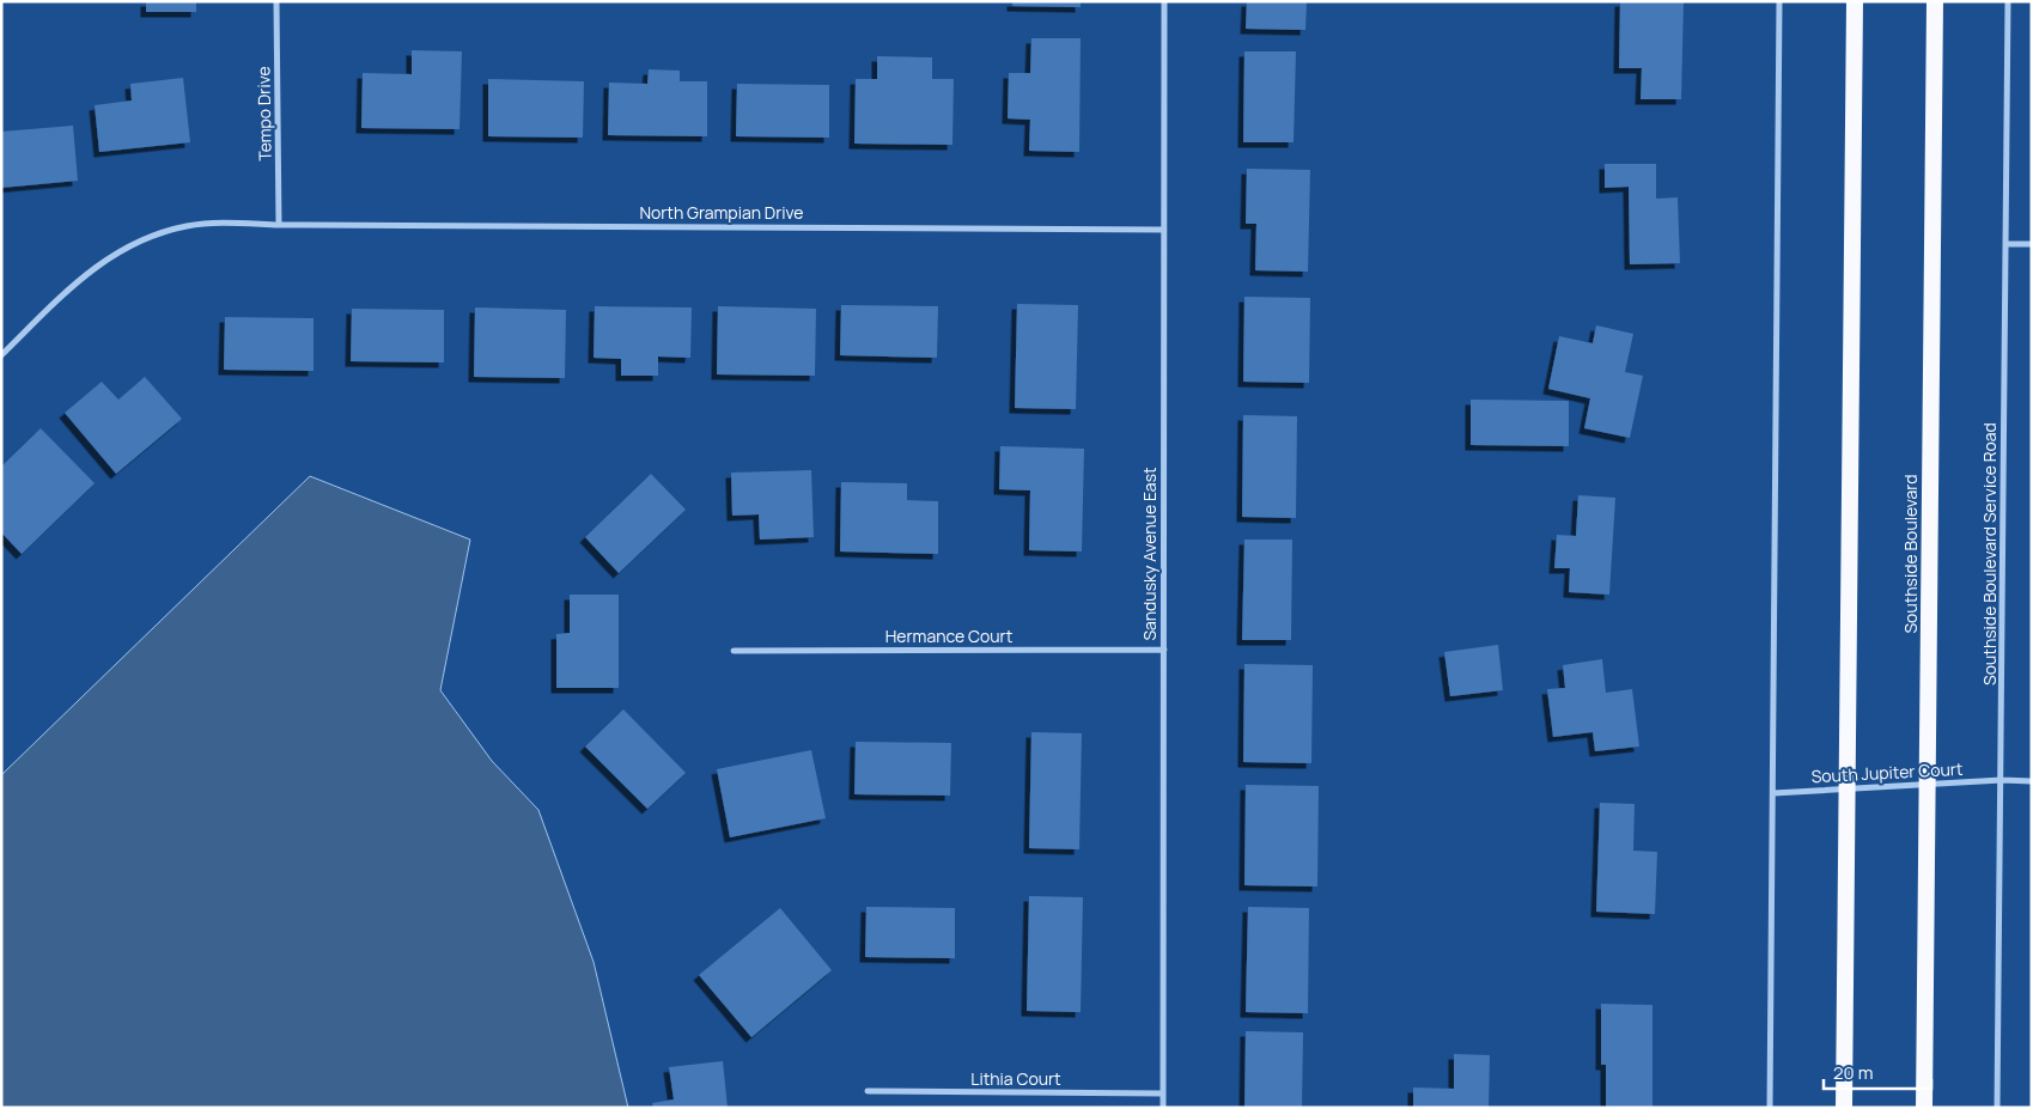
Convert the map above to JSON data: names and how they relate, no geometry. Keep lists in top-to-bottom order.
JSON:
{
  "streets": {
    "highway": ["Southside Boulevard"],
    "street": [
      "Tempo Drive",
      "North Grampian Drive",
      "Sandusky Avenue East",
      "Southside Boulevard Service Road",
      "Hermance Court",
      "South Jupiter Court",
      "Lithia Court"
    ]
  },
  "crossings": [
    ["Tempo Drive", "North Grampian Drive"],
    ["North Grampian Drive", "Sandusky Avenue East"],
    ["Sandusky Avenue East", "Hermance Court"],
    ["Sandusky Avenue East", "Lithia Court"],
    ["Southside Boulevard", "South Jupiter Court"],
    ["Southside Boulevard Service Road", "South Jupiter Court"]
  ],
  "scale_bar": "20 m"
}
